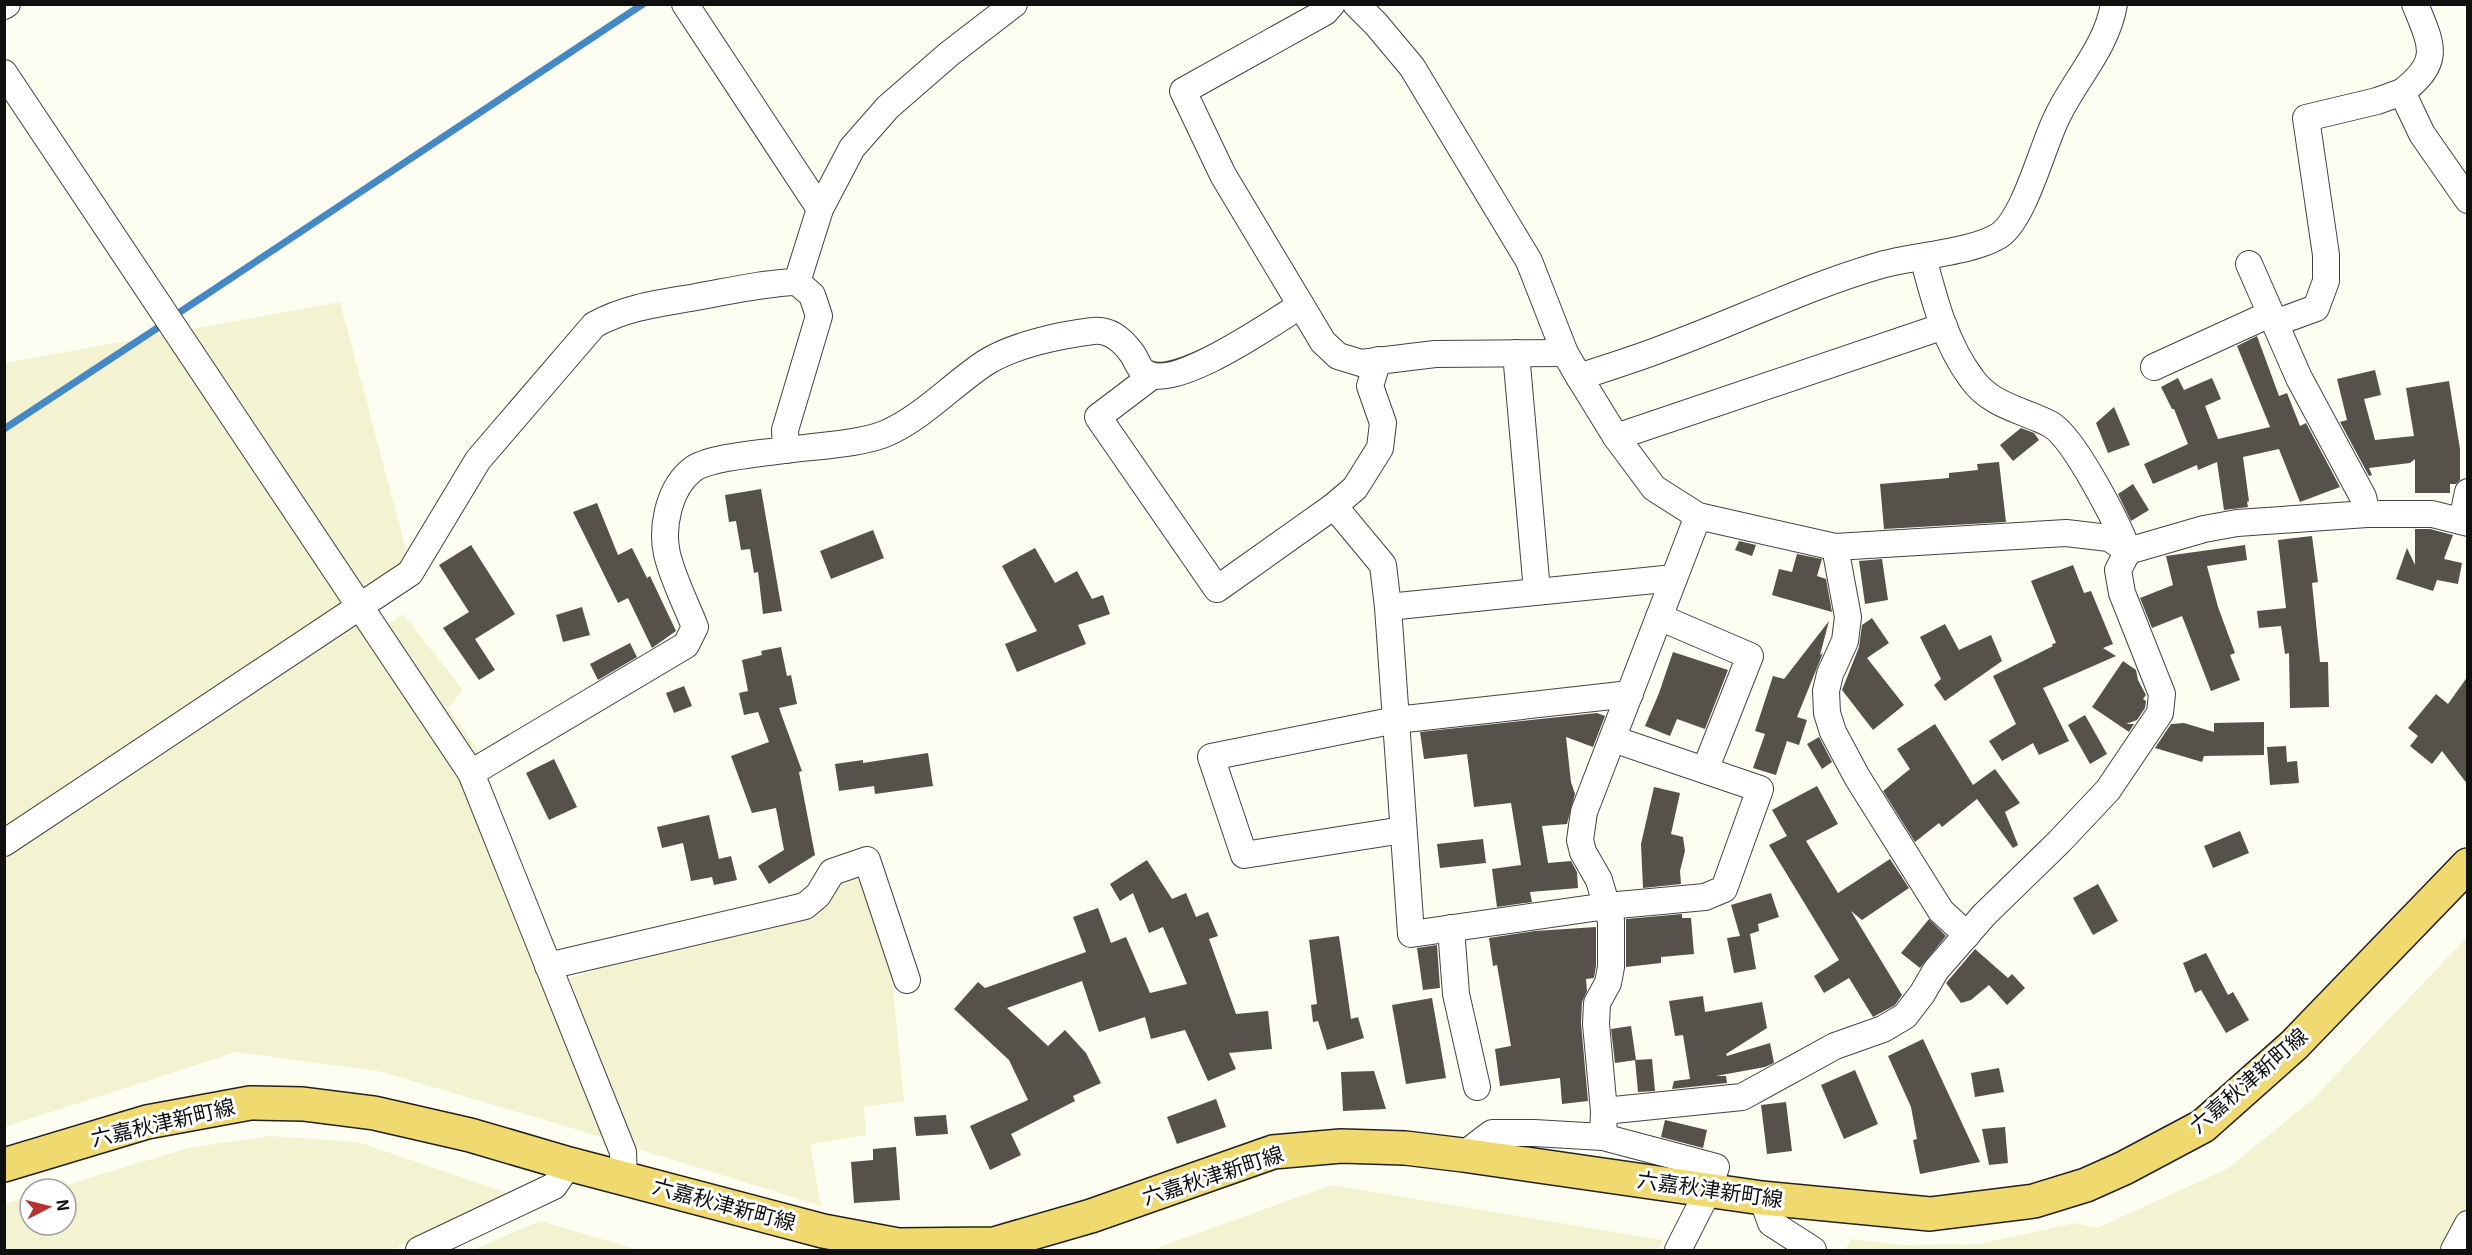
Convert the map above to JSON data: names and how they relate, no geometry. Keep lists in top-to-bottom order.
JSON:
{
  "streets": {
    "main road": ["六嘉秋津新町線"]
  },
  "north": "right"
}
